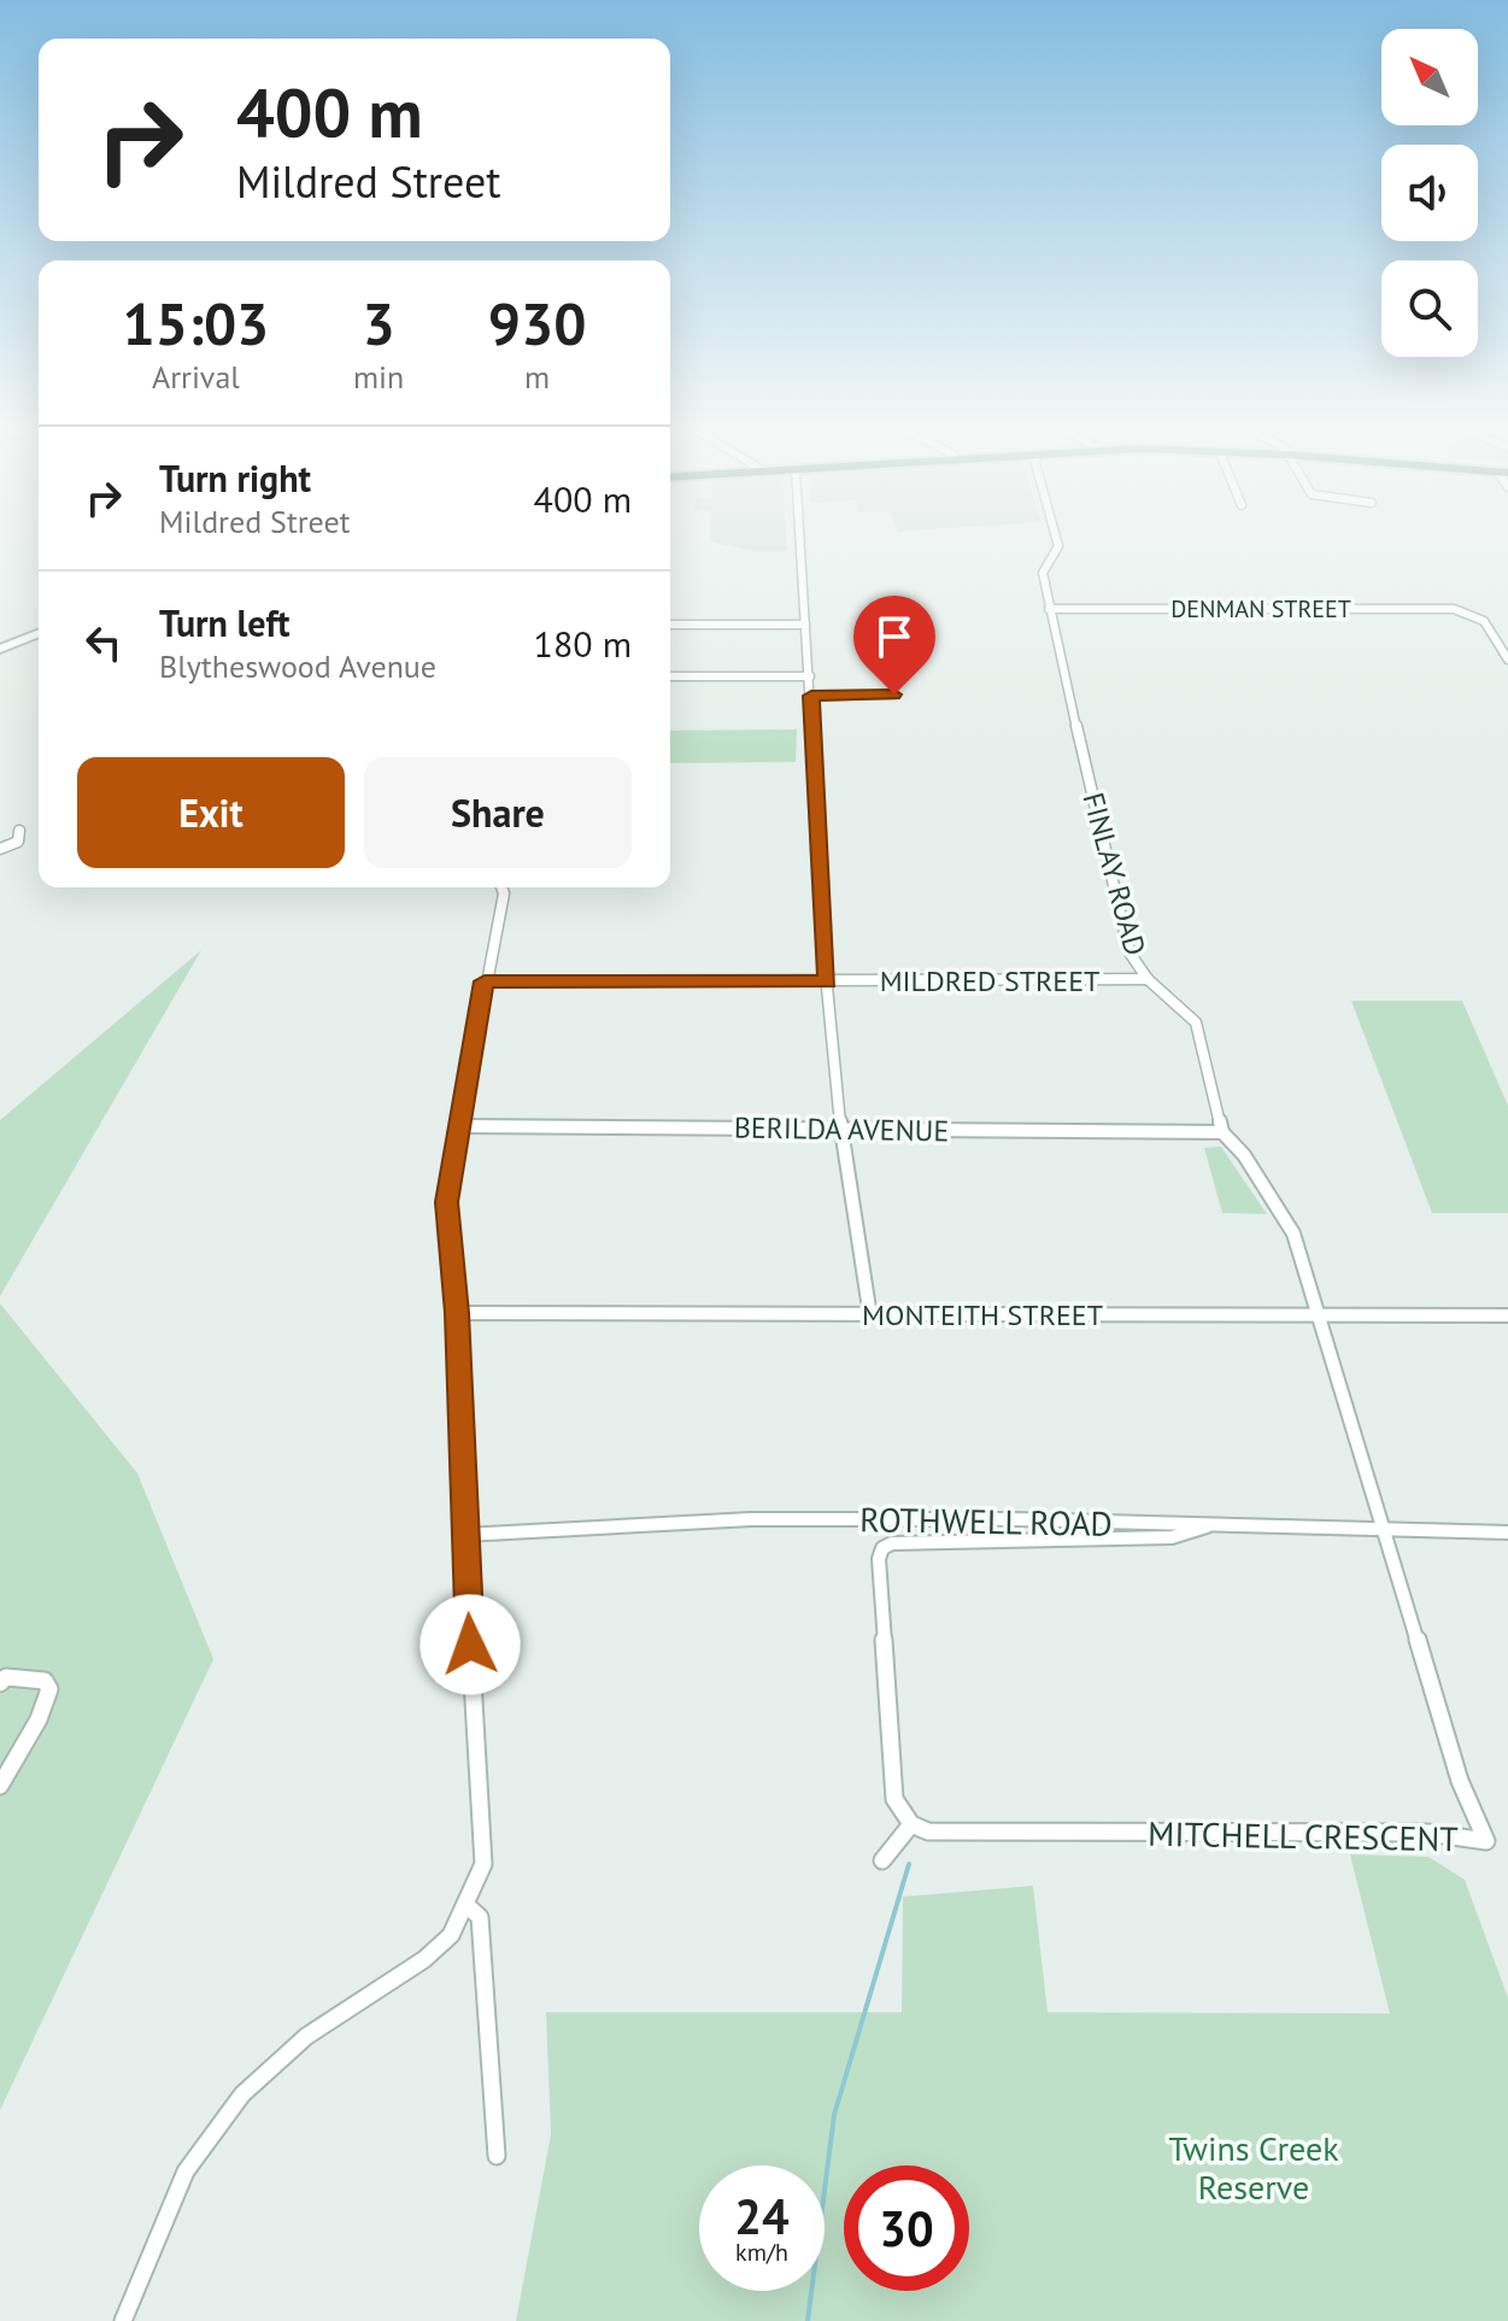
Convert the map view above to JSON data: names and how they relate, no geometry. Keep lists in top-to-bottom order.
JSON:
{
  "streets": {
    "street": [
      "DENMAN STREET",
      "FINLAY ROAD",
      "MILDRED STREET",
      "BERILDA AVENUE",
      "MONTEITH STREET",
      "ROTHWELL ROAD",
      "MITCHELL CRESCENT"
    ]
  },
  "crossings": [
    ["DENMAN STREET", "FINLAY ROAD"],
    ["FINLAY ROAD", "MILDRED STREET"],
    ["FINLAY ROAD", "BERILDA AVENUE"],
    ["FINLAY ROAD", "MONTEITH STREET"],
    ["FINLAY ROAD", "ROTHWELL ROAD"],
    ["FINLAY ROAD", "MITCHELL CRESCENT"],
    ["ROTHWELL ROAD", "MITCHELL CRESCENT"]
  ],
  "parks": ["Twins Creek Reserve"],
  "north": "top left",
  "page": {
    "turn": ["400 m", "Mildred Street"],
    "eta": [
      "15:03",
      "Arrival",
      "3",
      "min",
      "930",
      "m"
    ],
    "list": [
      {
        "name": "Turn right",
        "note": "Mildred Street",
        "value": "400 m"
      },
      {
        "name": "Turn left",
        "note": "Blytheswood Avenue",
        "value": "180 m"
      }
    ],
    "buttons": ["Exit", "Share"],
    "speed": "24 km/h",
    "limit": "30"
  }
}
